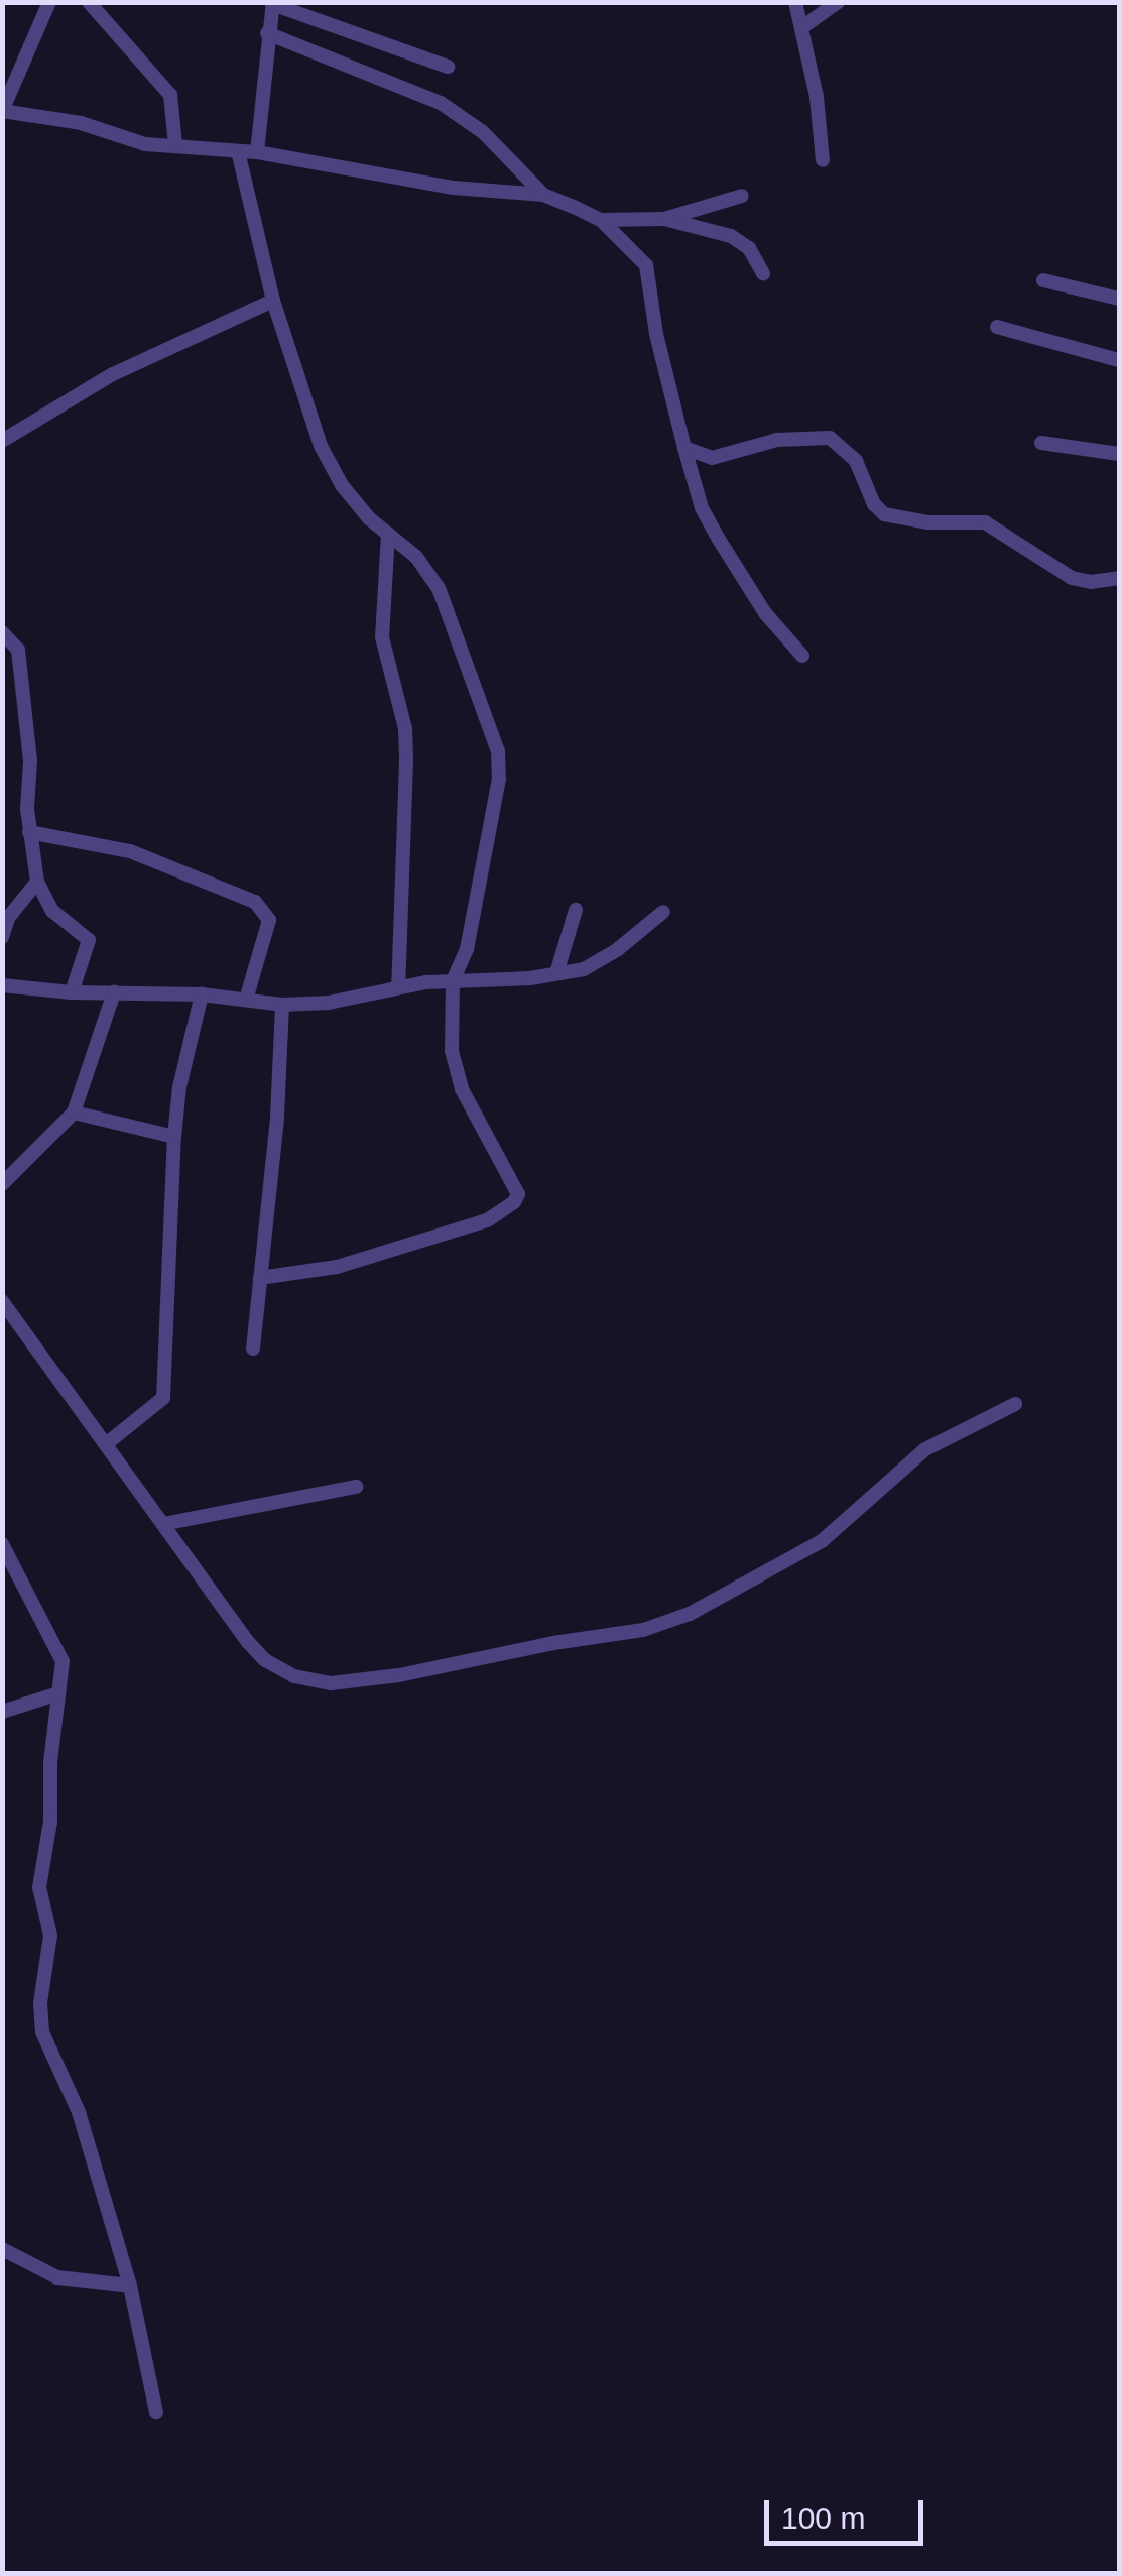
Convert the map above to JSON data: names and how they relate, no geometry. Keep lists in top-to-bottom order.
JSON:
{
  "scale_bar": "100 m"
}
